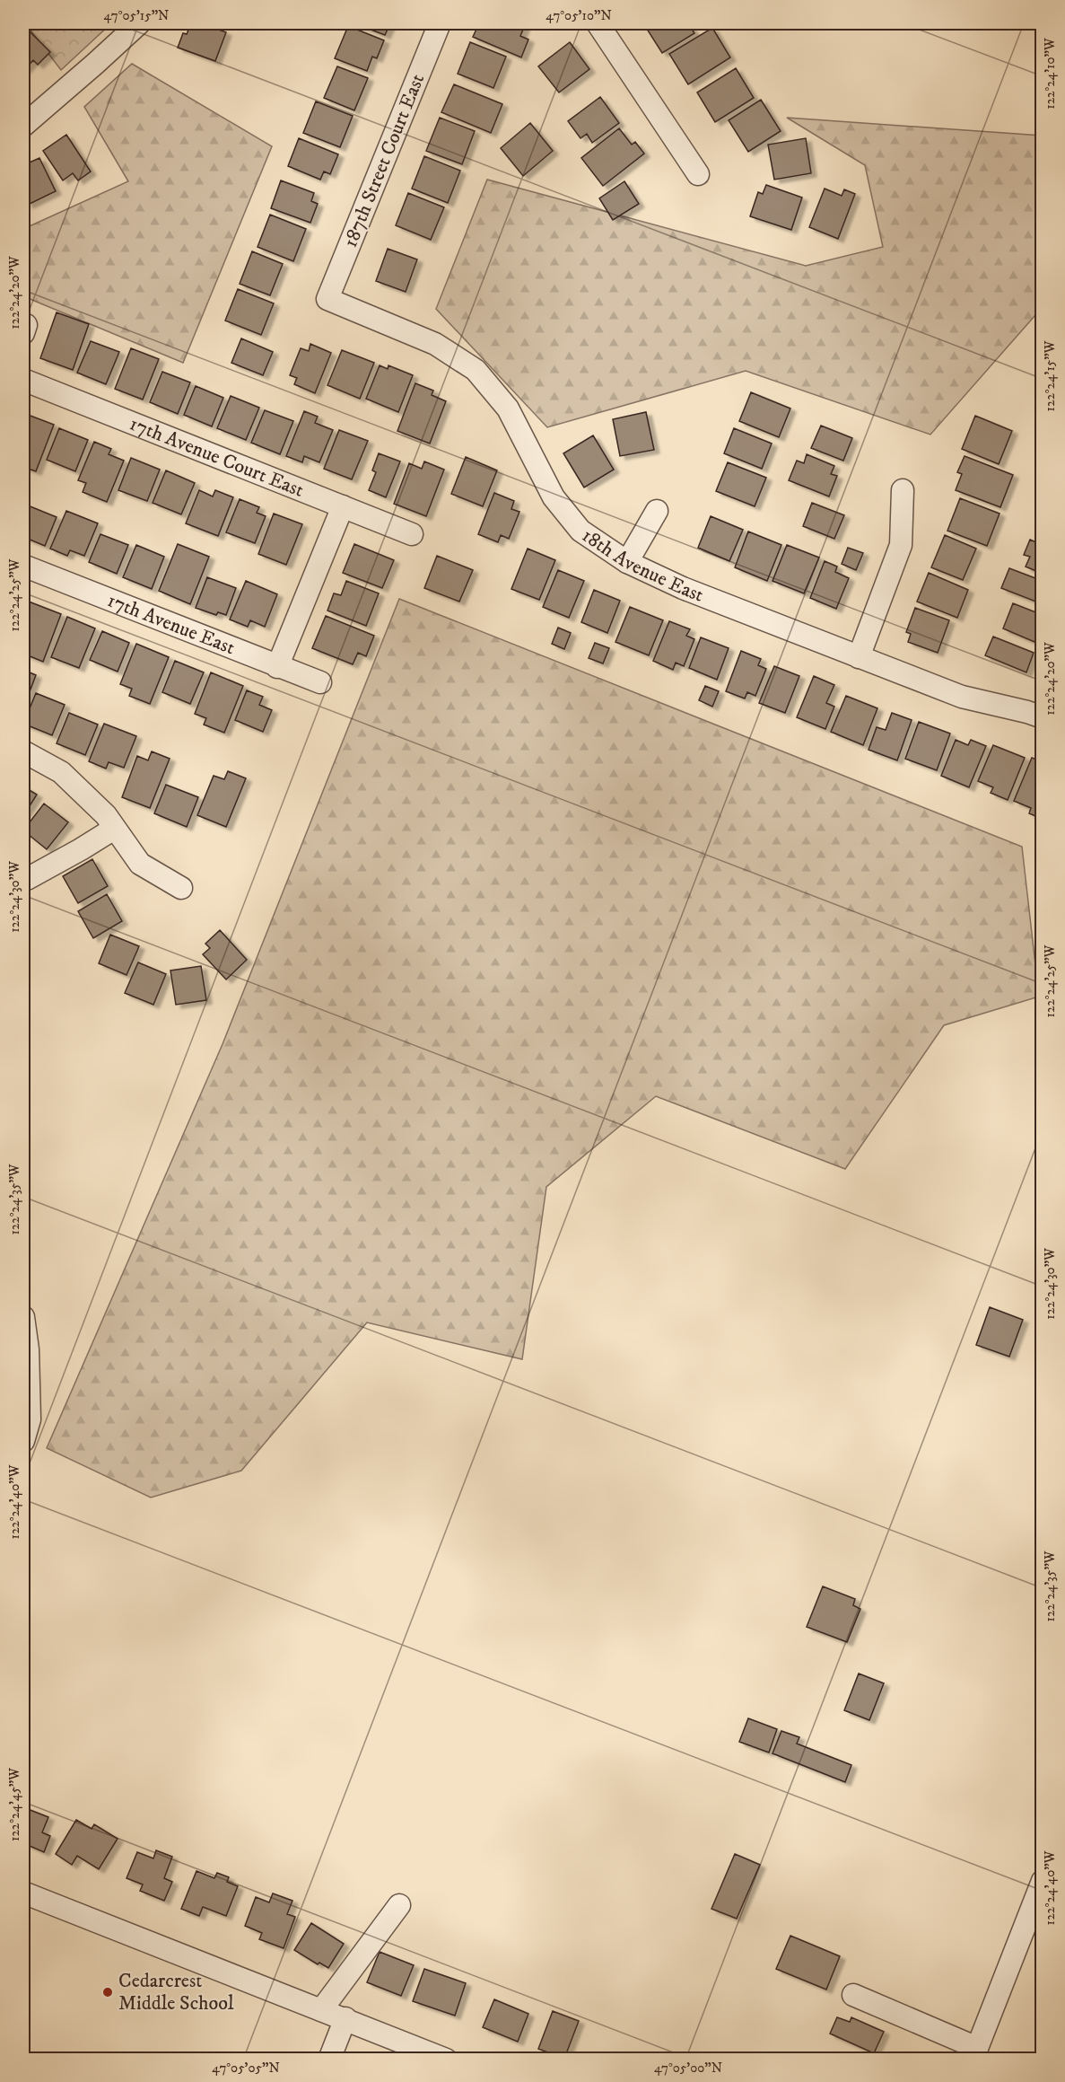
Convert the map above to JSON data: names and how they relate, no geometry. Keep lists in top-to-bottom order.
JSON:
{
  "streets": {
    "street": [
      "187th Street Court East",
      "17th Avenue Court East",
      "18th Avenue East",
      "17th Avenue East"
    ]
  },
  "crossings": [
    ["187th Street Court East", "18th Avenue East"]
  ],
  "places": ["Cedarcrest Middle School"],
  "coordinates": [
    "47°05'15\"N",
    "47°05'10\"N",
    "122°24'10\"W",
    "122°24'20\"W",
    "122°24'15\"W",
    "122°24'25\"W",
    "122°24'30\"W",
    "122°24'35\"W",
    "122°24'40\"W",
    "122°24'45\"W",
    "47°05'05\"N",
    "47°05'00\"N"
  ]
}
